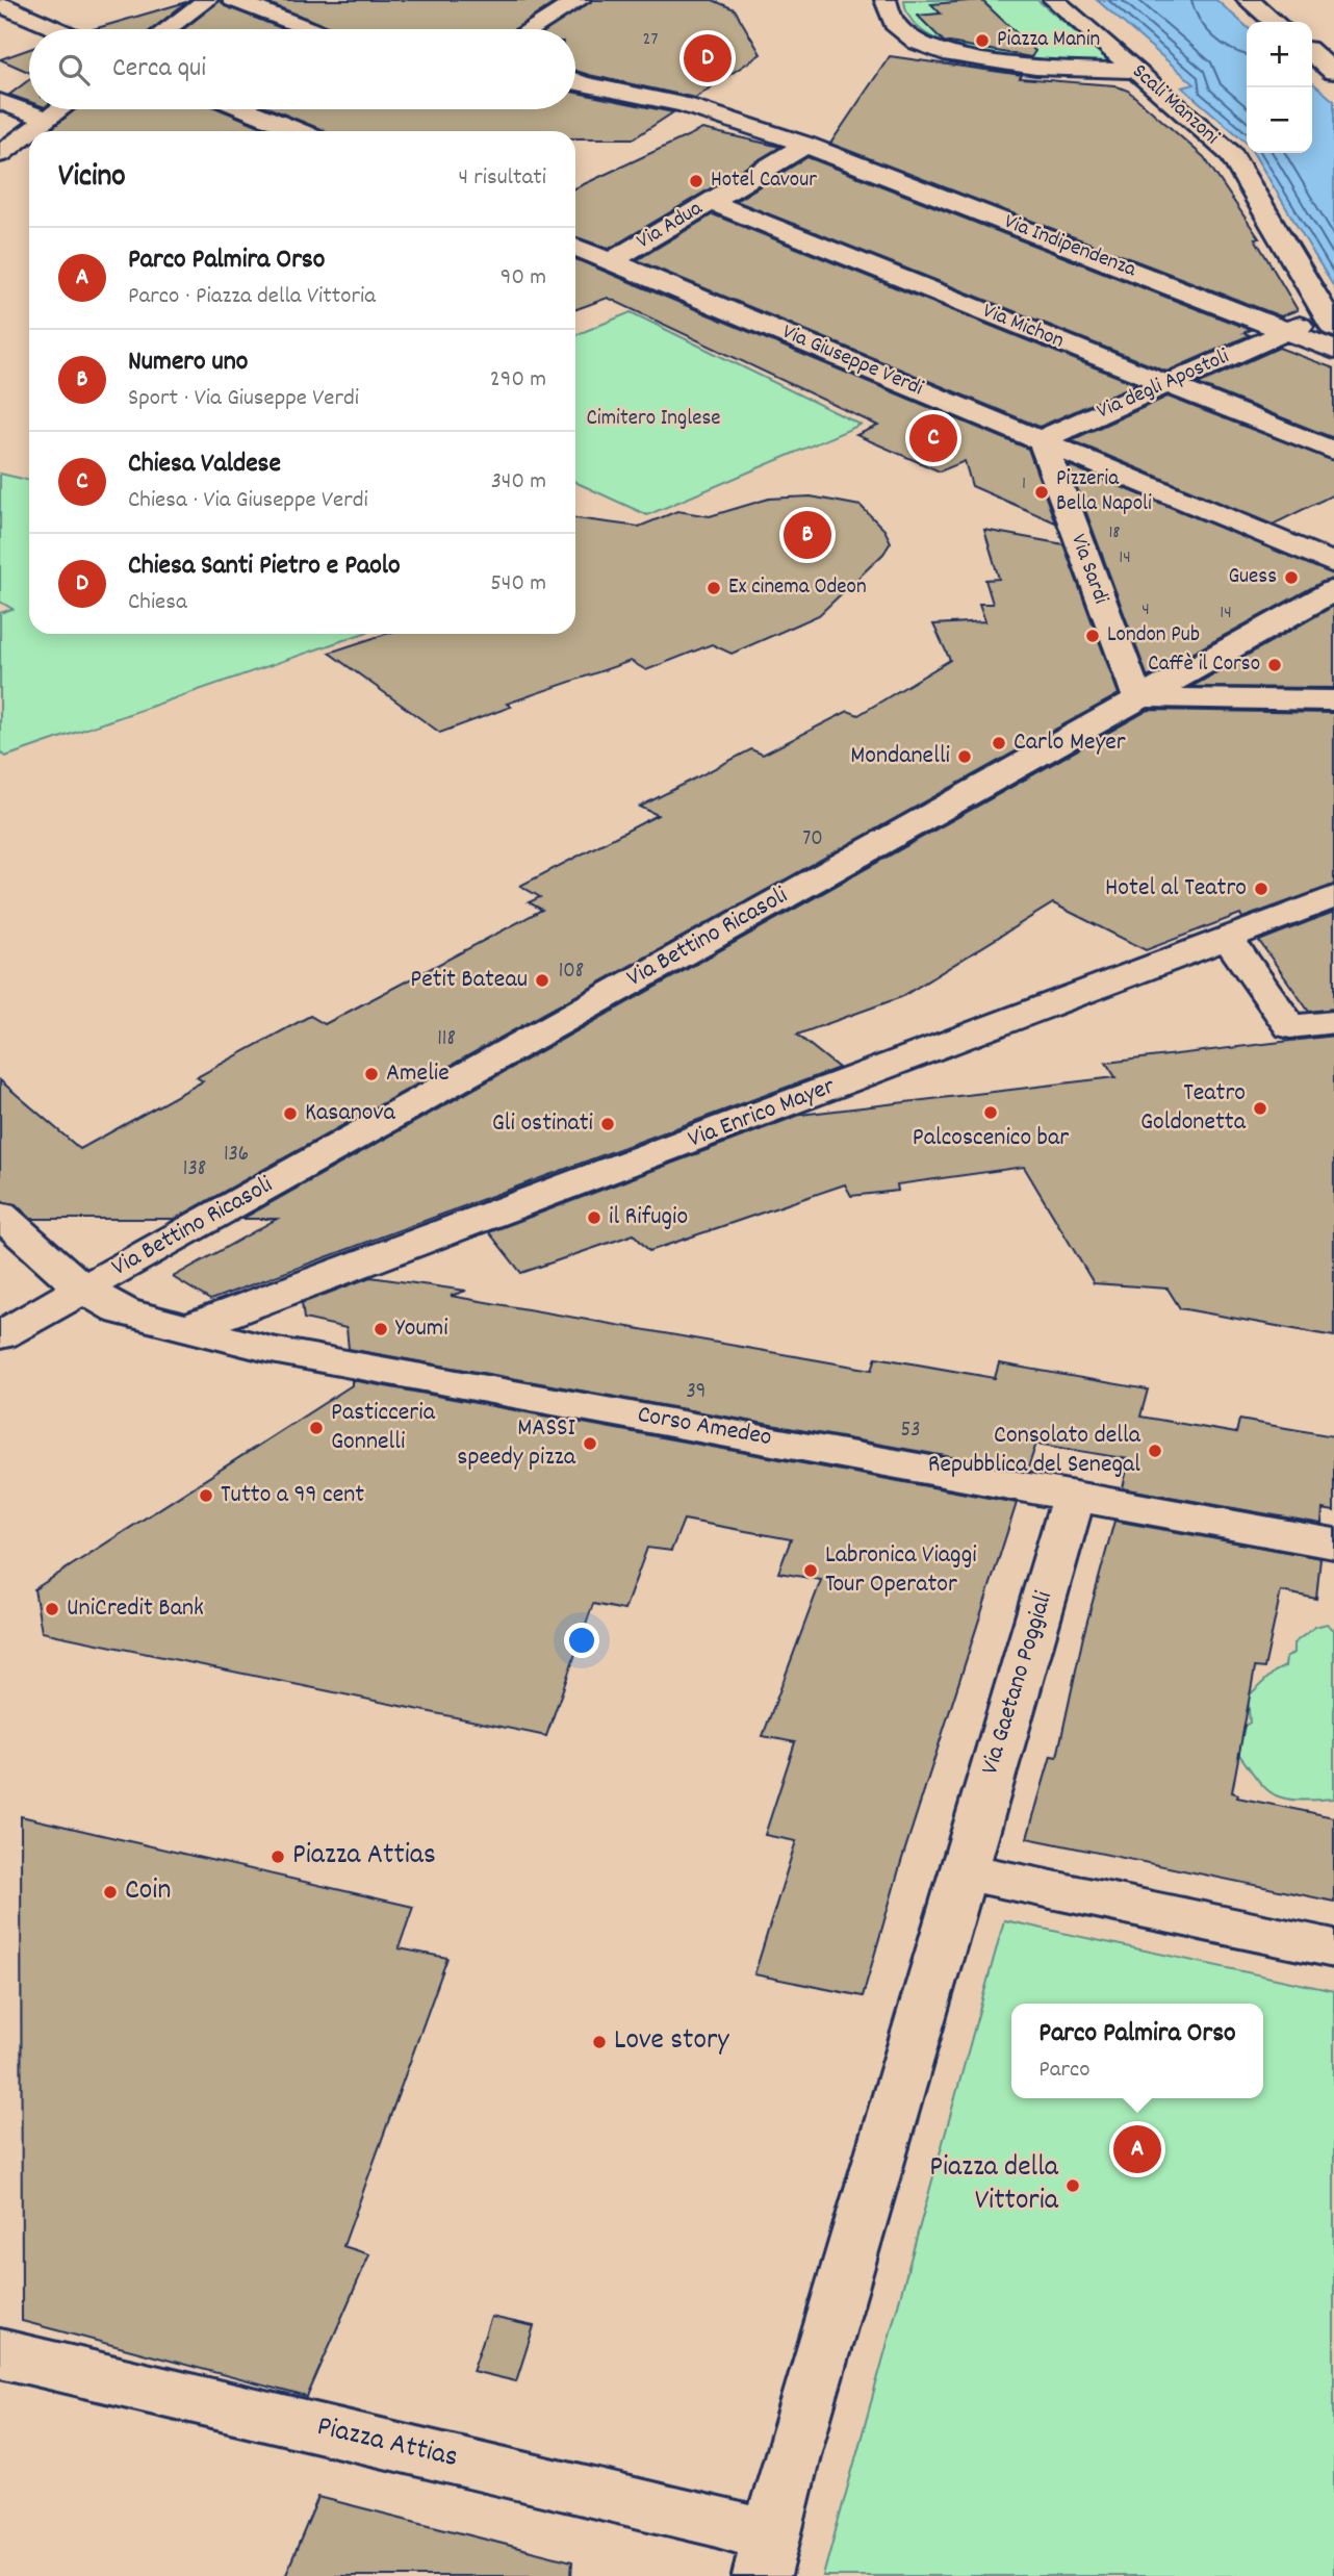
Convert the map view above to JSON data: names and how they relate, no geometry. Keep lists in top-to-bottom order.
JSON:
{
  "streets": {
    "street": [
      "Scali Manzoni",
      "Via Adua",
      "Via Indipendenza",
      "Via Michon",
      "Via Giuseppe Verdi",
      "Via degli Apostoli",
      "Via Sardi",
      "Via Bettino Ricasoli",
      "Via Enrico Mayer",
      "Corso Amedeo",
      "Via Gaetano Poggiali",
      "Piazza Attias"
    ]
  },
  "crossings": [
    ["Via Adua", "Via Indipendenza"],
    ["Via Adua", "Via Michon"],
    ["Via Adua", "Via Giuseppe Verdi"],
    ["Via Indipendenza", "Via degli Apostoli"],
    ["Via Michon", "Via degli Apostoli"],
    ["Via Giuseppe Verdi", "Via degli Apostoli"],
    ["Via Giuseppe Verdi", "Via Sardi"],
    ["Via degli Apostoli", "Via Sardi"],
    ["Via Sardi", "Via Bettino Ricasoli"],
    ["Via Bettino Ricasoli", "Corso Amedeo"],
    ["Via Enrico Mayer", "Corso Amedeo"],
    ["Corso Amedeo", "Via Gaetano Poggiali"]
  ],
  "parks": ["Cimitero Inglese"],
  "places": [
    "Piazza Manin",
    "Hotel Cavour",
    "Pizzeria Bella Napoli",
    "Guess",
    "Ex cinema Odeon",
    "London Pub",
    "Caffè il Corso",
    "Carlo Meyer",
    "Mondanelli",
    "Hotel al Teatro",
    "Petit Bateau",
    "Amelie",
    "Teatro Goldonetta",
    "Palcoscenico bar",
    "Kasanova",
    "Gli ostinati",
    "il Rifugio",
    "Youmi",
    "Pasticceria Gonnelli",
    "MASSI speedy pizza",
    "Consolato della Repubblica del Senegal",
    "Tutto a 99 cent",
    "Labronica Viaggi Tour Operator",
    "UniCredit Bank",
    "Piazza Attias",
    "Coin",
    "Love story",
    "Piazza della Vittoria"
  ],
  "house_numbers": [
    "27",
    "1",
    "18",
    "14",
    "4",
    "14",
    "70",
    "108",
    "118",
    "136",
    "138",
    "39",
    "53"
  ],
  "page": {
    "map_buttons": ["+", "−"],
    "search": "Cerca qui",
    "pins": [
      "D",
      "C",
      "B",
      "A"
    ],
    "heading": ["Vicino", "4 risultati"],
    "list": [
      {
        "mark": "A",
        "name": "Parco Palmira Orso",
        "note": "Parco · Piazza della Vittoria",
        "value": "90 m"
      },
      {
        "mark": "B",
        "name": "Numero uno",
        "note": "Sport · Via Giuseppe Verdi",
        "value": "290 m"
      },
      {
        "mark": "C",
        "name": "Chiesa Valdese",
        "note": "Chiesa · Via Giuseppe Verdi",
        "value": "340 m"
      },
      {
        "mark": "D",
        "name": "Chiesa Santi Pietro e Paolo",
        "note": "Chiesa",
        "value": "540 m"
      }
    ],
    "popup": ["Parco Palmira Orso", "Parco"]
  }
}
